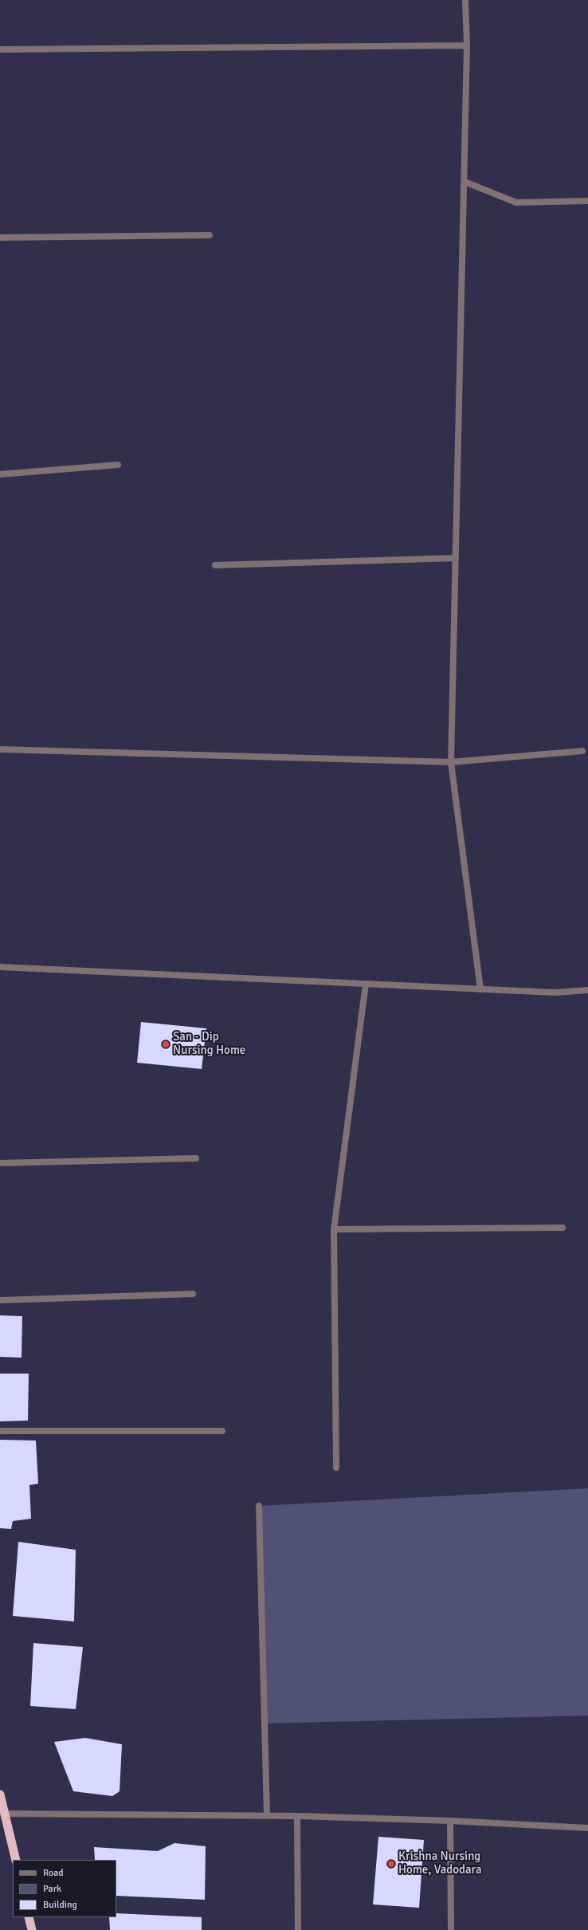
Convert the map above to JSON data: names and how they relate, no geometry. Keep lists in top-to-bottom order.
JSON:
{
  "places": ["San - Dip Nursing Home", "Krishna Nursing Home, Vadodara"],
  "legend": ["Road", "Park", "Building"]
}
